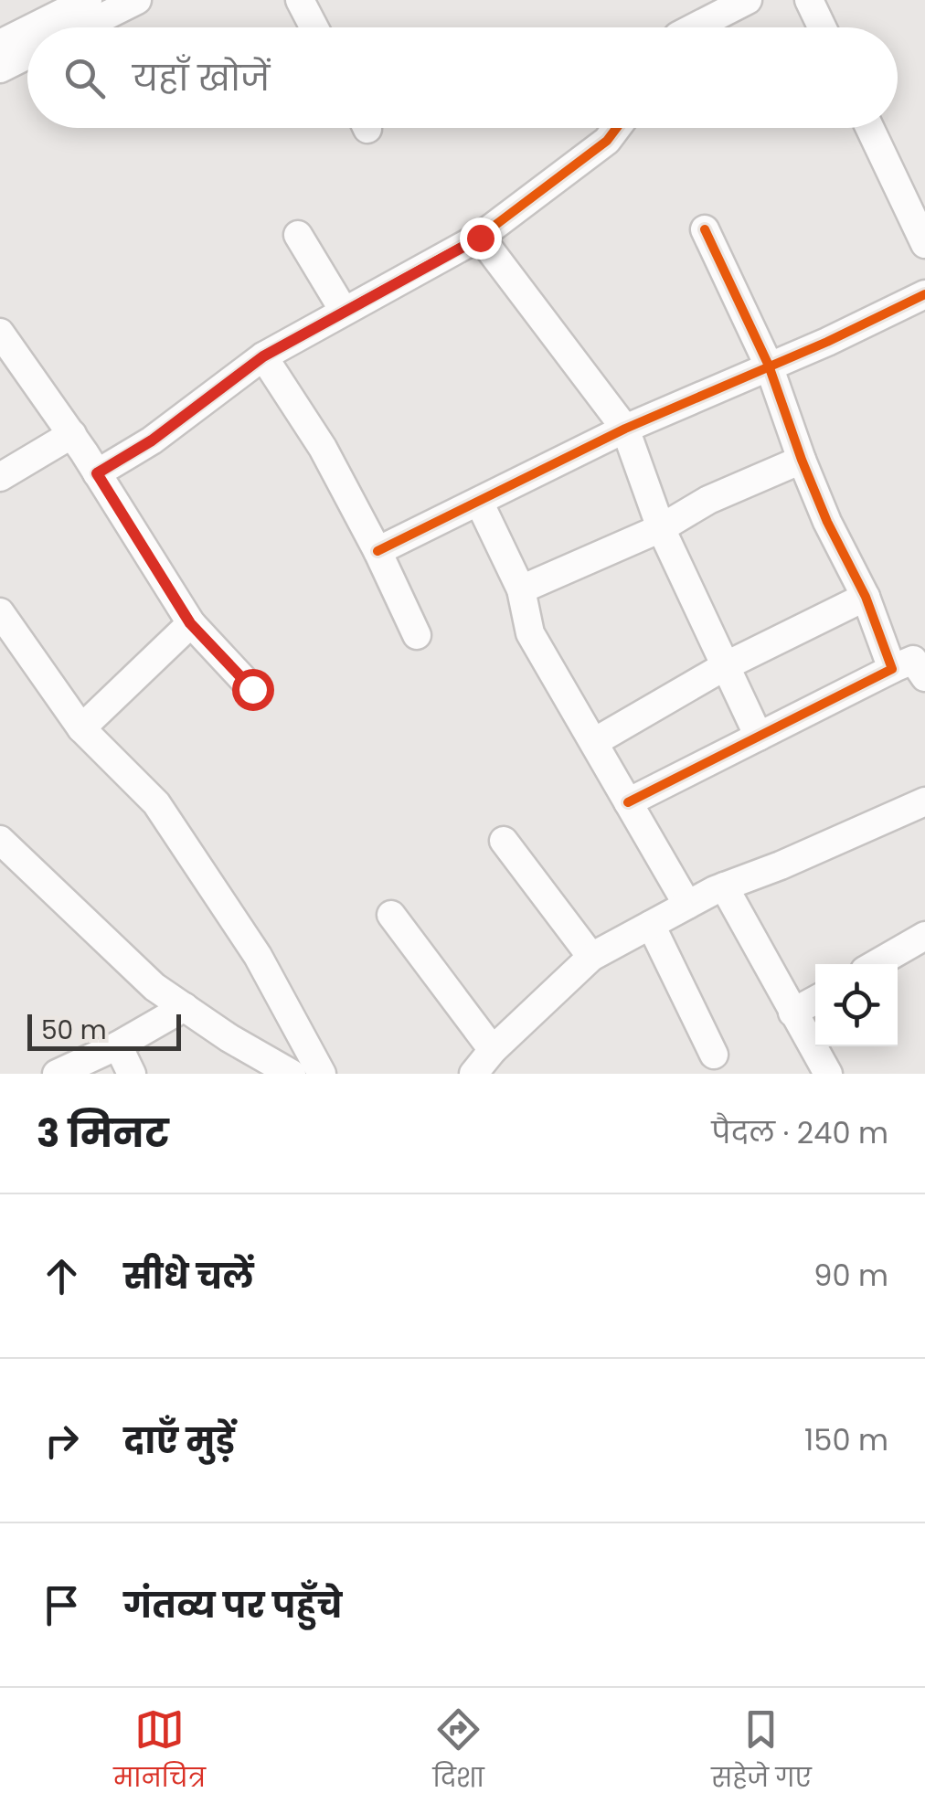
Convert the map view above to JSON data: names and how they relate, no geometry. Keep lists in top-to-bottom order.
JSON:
{
  "scale_bar": "50 m",
  "page": {
    "search": "यहाँ खोजें",
    "scale": "50 m",
    "heading": ["3 मिनट", "पैदल · 240 m"],
    "list": [
      ["सीधे चलें", "90 m"],
      ["दाएँ मुड़ें", "150 m"],
      "गंतव्य पर पहुँचे"
    ],
    "nav": ["मानचित्र", "दिशा", "सहेजे गए"]
  }
}
